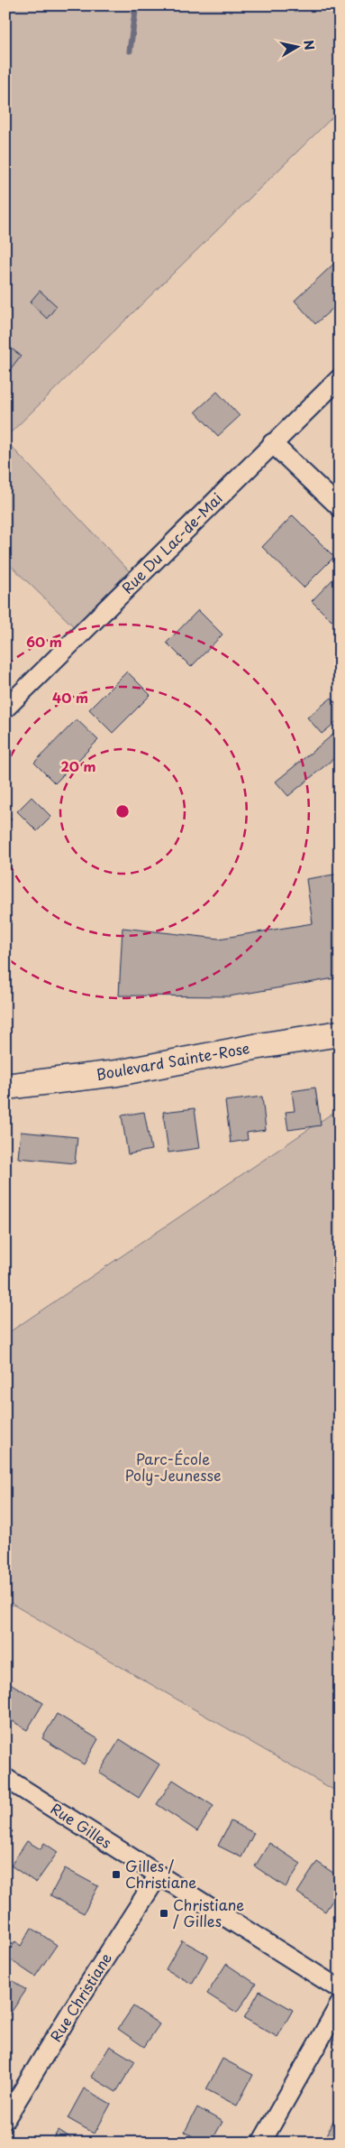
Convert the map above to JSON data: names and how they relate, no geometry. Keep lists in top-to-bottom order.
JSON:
{
  "streets": {
    "street": [
      "Rue Du Lac-de-Mai",
      "Boulevard Sainte-Rose",
      "Rue Gilles",
      "Rue Christiane"
    ]
  },
  "crossings": [
    ["Rue Gilles", "Rue Christiane"]
  ],
  "parks": ["Parc-École Poly-Jeunesse"],
  "places": {
    "transit": ["Gilles / Christiane", "Christiane / Gilles"]
  },
  "north": "right",
  "rings": ["60 m", "40 m", "20 m"]
}
